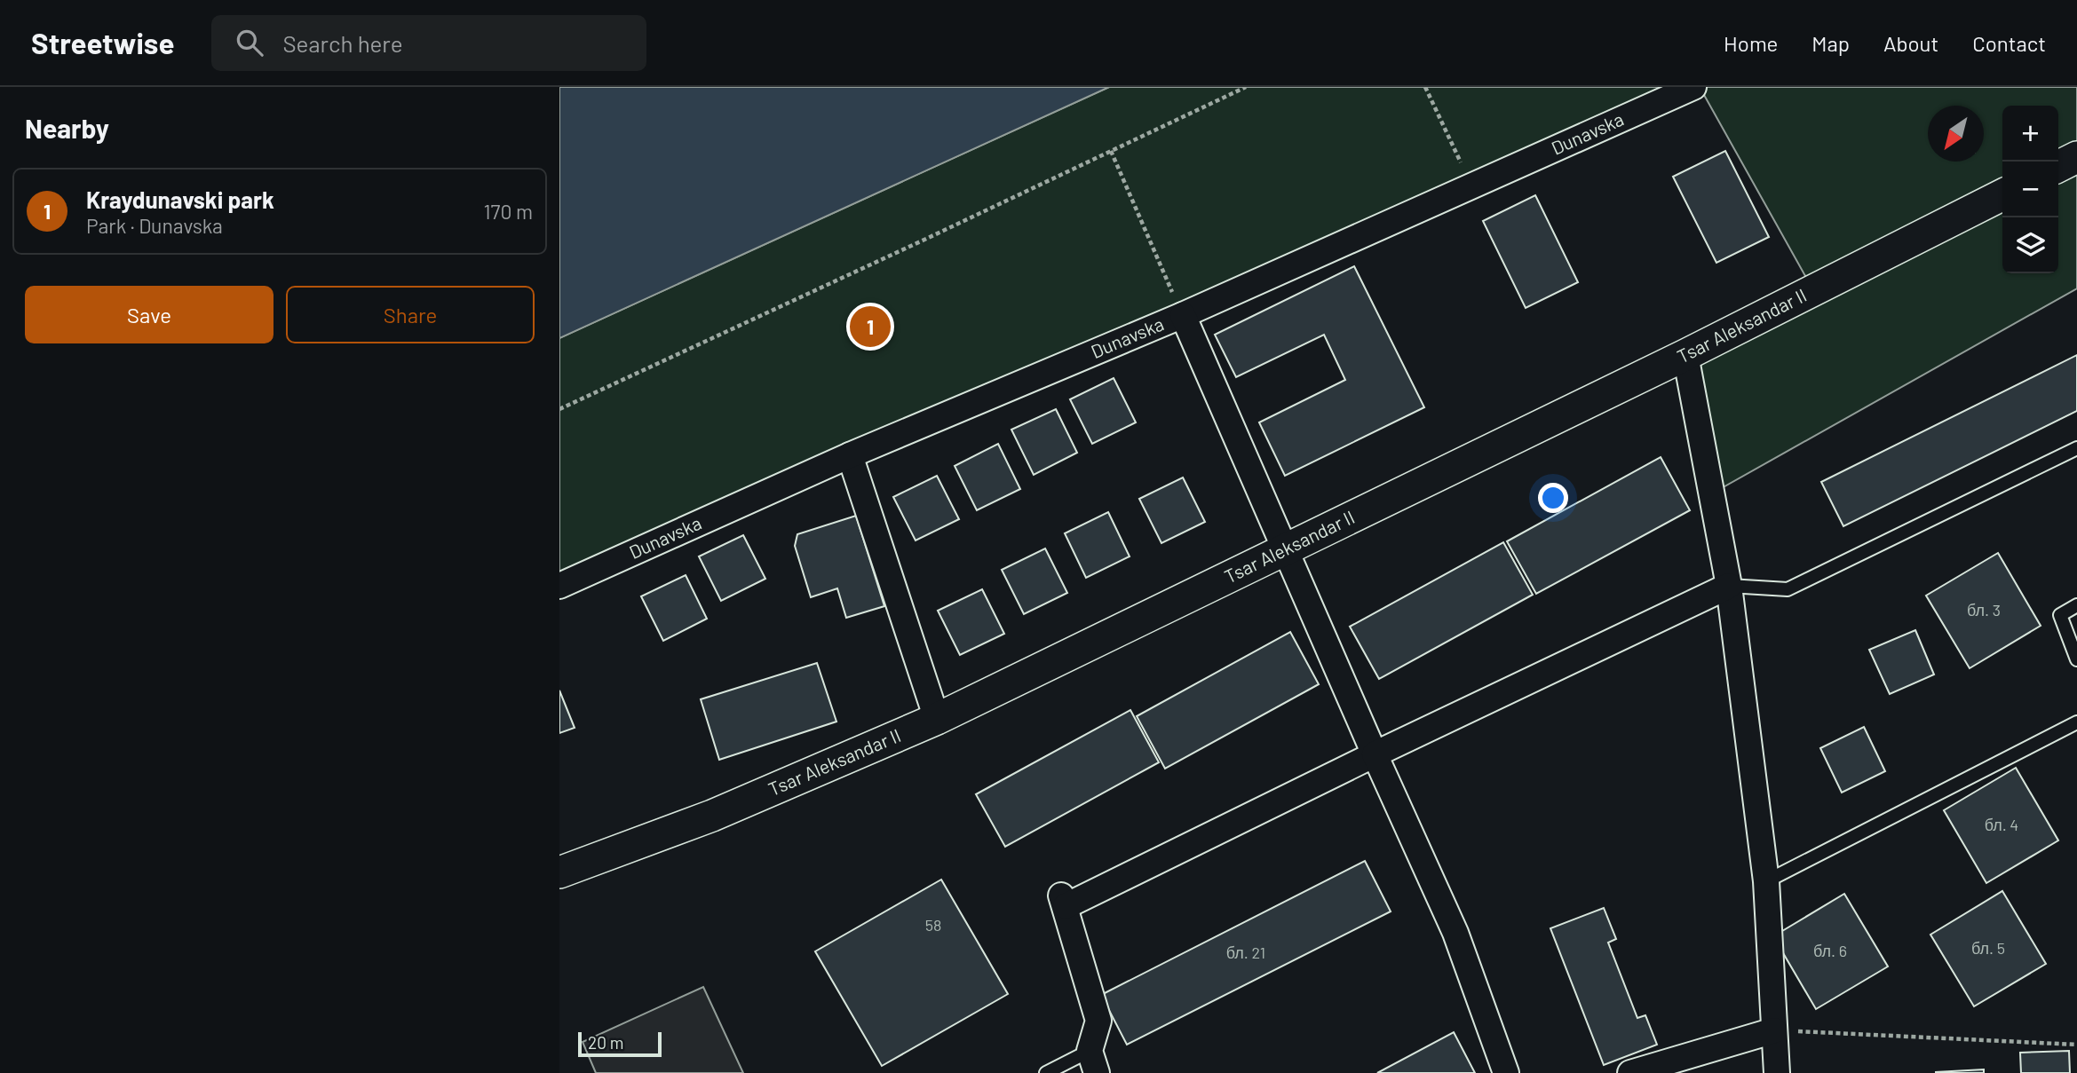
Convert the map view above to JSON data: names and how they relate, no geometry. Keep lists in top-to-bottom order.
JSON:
{
  "streets": {
    "street": ["Dunavska", "Tsar Aleksandar II"]
  },
  "house_numbers": [
    "бл. 3",
    "бл. 4",
    "58",
    "бл. 5",
    "бл. 6",
    "бл. 21"
  ],
  "scale_bar": "20 m",
  "north": "bottom left",
  "page": {
    "header": "Streetwise",
    "search": "Search here",
    "nav": [
      "Home",
      "Map",
      "About",
      "Contact"
    ],
    "heading": "Nearby",
    "map_buttons": ["+", "−"],
    "list": [
      {
        "mark": "1",
        "name": "Kraydunavski park",
        "note": "Park · Dunavska",
        "value": "170 m"
      }
    ],
    "buttons": ["Save", "Share"],
    "pins": "1",
    "scale": "20 m"
  }
}
